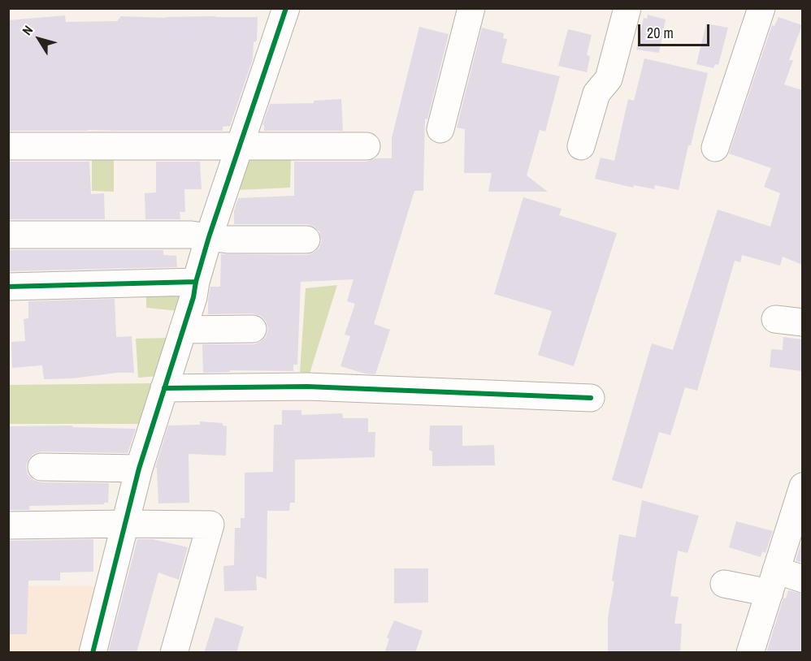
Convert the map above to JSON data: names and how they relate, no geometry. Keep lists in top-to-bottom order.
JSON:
{
  "scale_bar": "20 m",
  "north": "top left"
}
